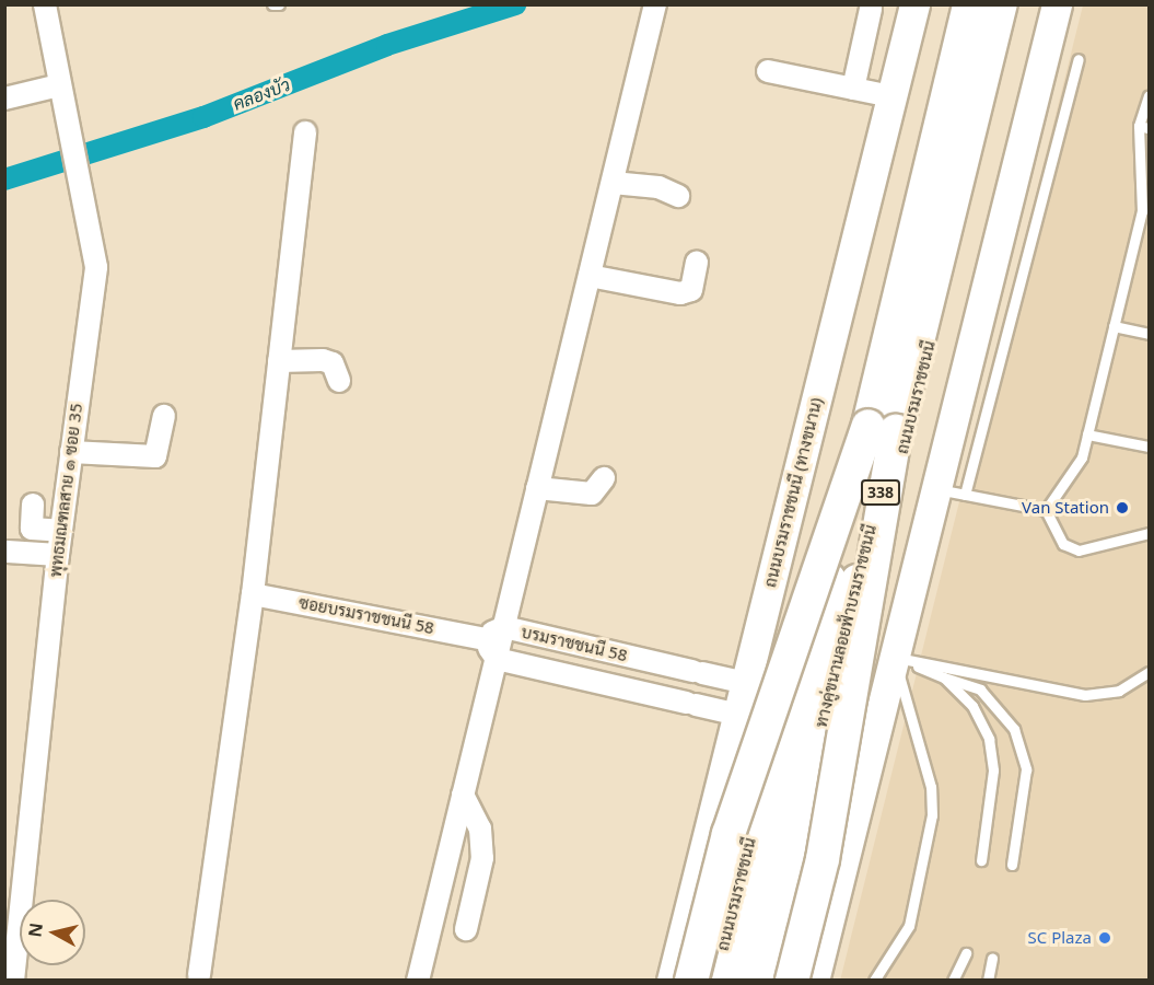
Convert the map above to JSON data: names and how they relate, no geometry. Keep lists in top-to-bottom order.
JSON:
{
  "streets": {
    "main road": [
      "ถนนบรมราชชนนี",
      "ถนนบรมราชชนนี (ทางขนาน)",
      "338",
      "ทางคู่ขนานลอยฟ้าบรมราชชนนี"
    ],
    "street": ["พุทธมณฑลสาย ๑ ซอย 35", "ซอยบรมราชชนนี 58", "บรมราชชนนี 58"]
  },
  "crossings": [
    ["ถนนบรมราชชนนี (ทางขนาน)", "บรมราชชนนี 58"],
    ["ซอยบรมราชชนนี 58", "บรมราชชนนี 58"]
  ],
  "water": ["คลองบัว"],
  "places": ["Van Station", "SC Plaza"],
  "north": "left"
}
